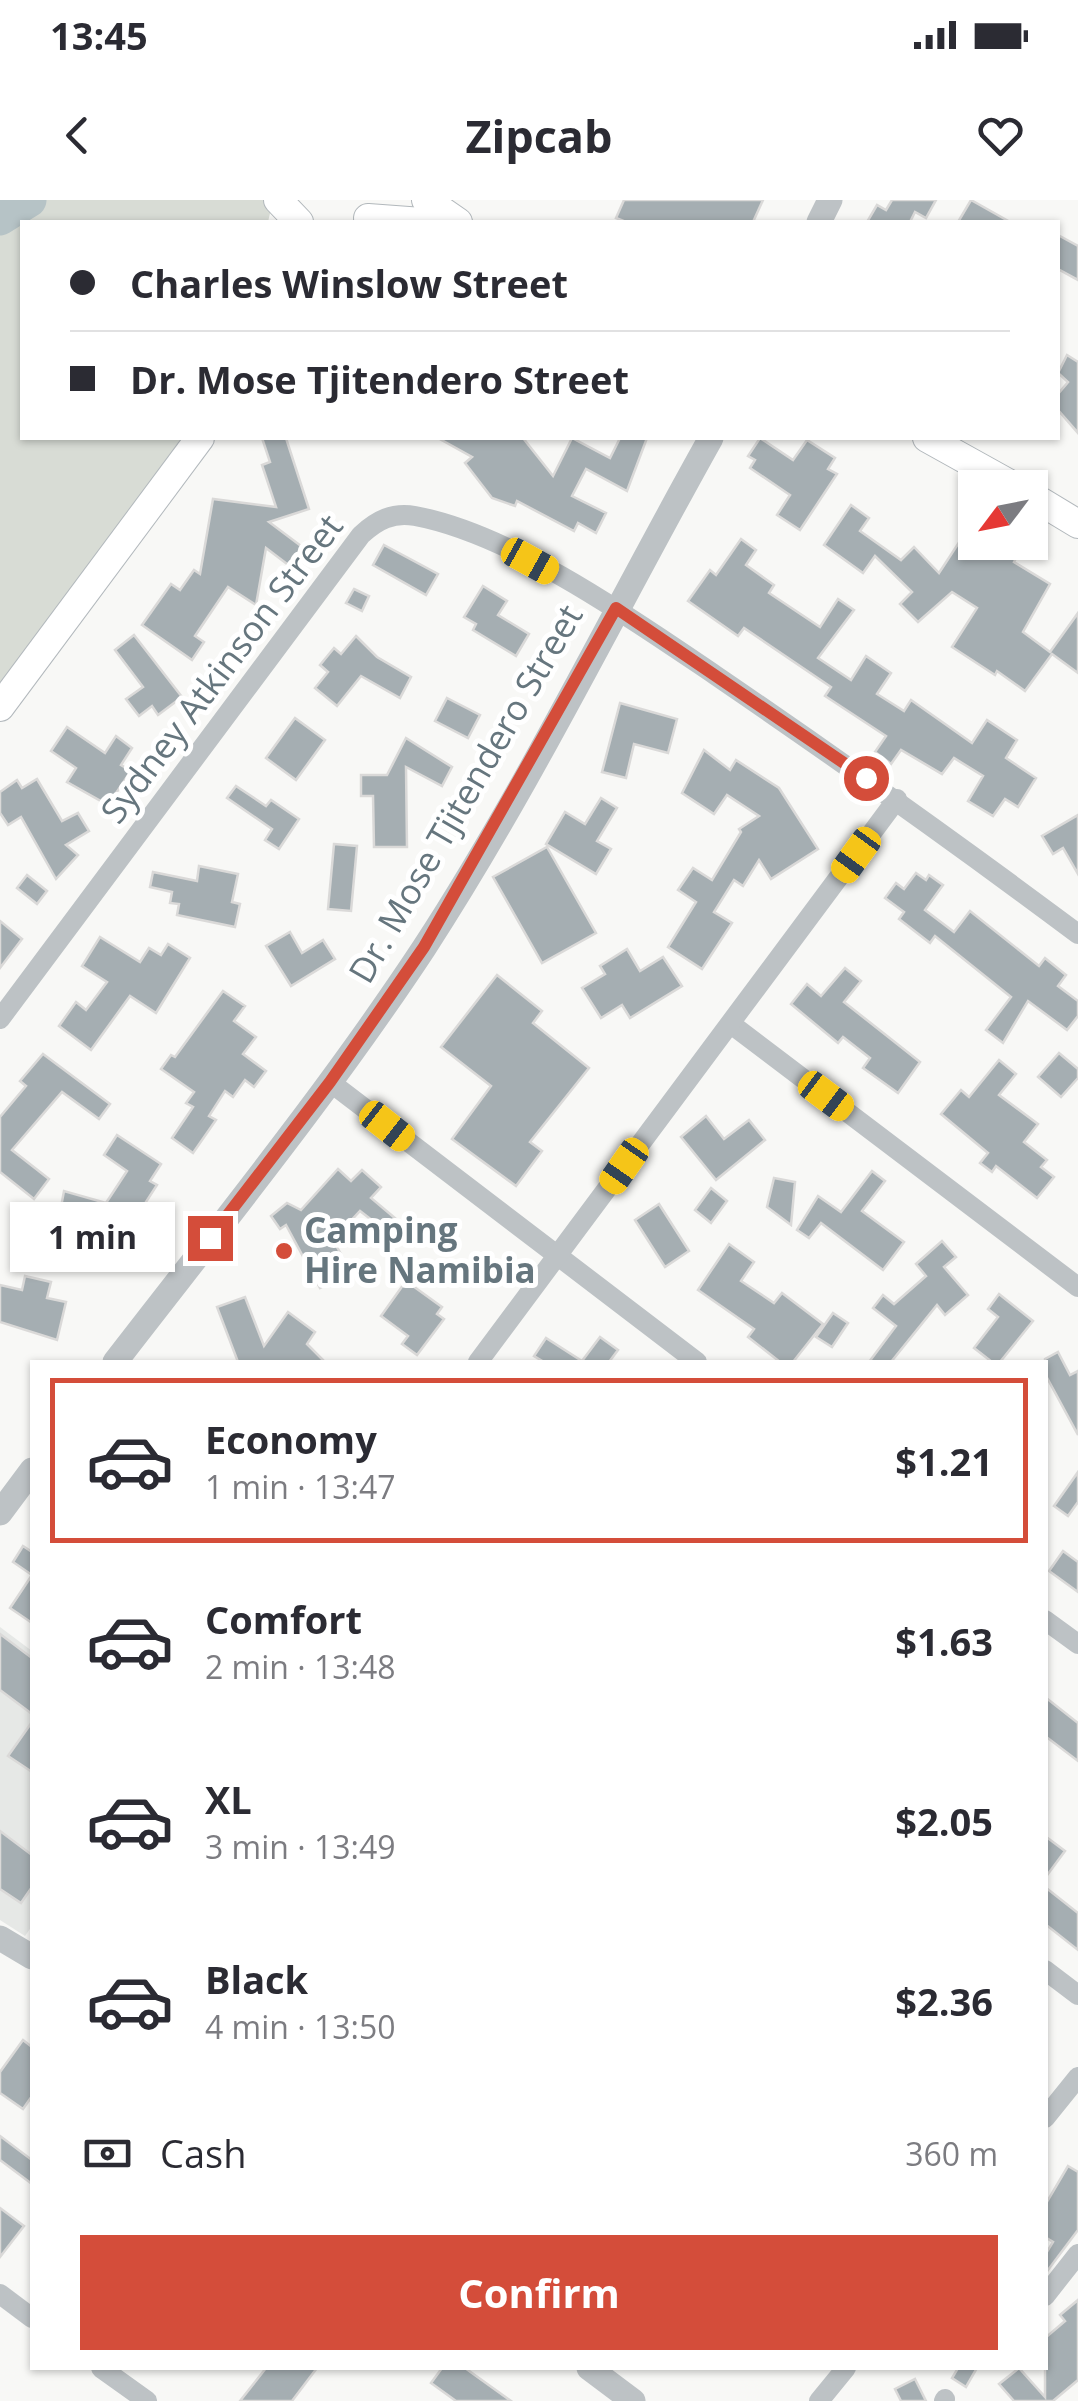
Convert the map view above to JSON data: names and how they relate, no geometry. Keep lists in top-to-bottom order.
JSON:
{
  "streets": {
    "street": ["Sydney Atkinson Street", "Dr. Mose Tjitendero Street"]
  },
  "crossings": [
    ["Sydney Atkinson Street", "Dr. Mose Tjitendero Street"]
  ],
  "places": ["Camping Hire Namibia"],
  "north": "bottom left",
  "page": {
    "status": "13:45",
    "header": "Zipcab",
    "banner": ["Charles Winslow Street", "Dr. Mose Tjitendero Street"],
    "bubble": "1 min",
    "list": [
      {
        "name": "Economy",
        "note": "1 min · 13:47",
        "value": "$1.21"
      },
      {
        "name": "Comfort",
        "note": "2 min · 13:48",
        "value": "$1.63"
      },
      {
        "name": "XL",
        "note": "3 min · 13:49",
        "value": "$2.05"
      },
      {
        "name": "Black",
        "note": "4 min · 13:50",
        "value": "$2.36"
      }
    ],
    "pay": ["Cash", "360 m"],
    "buttons": "Confirm"
  }
}
